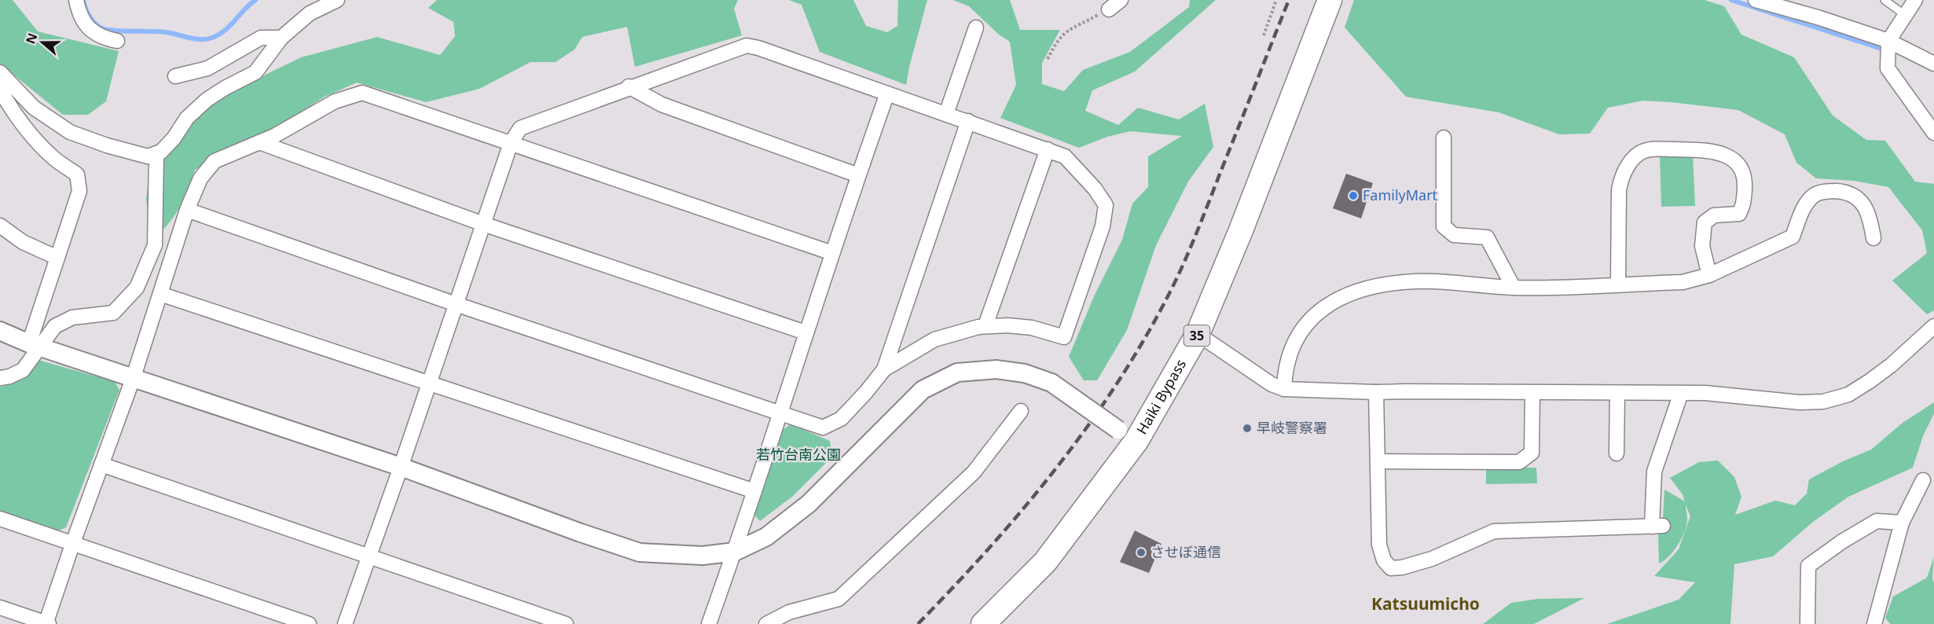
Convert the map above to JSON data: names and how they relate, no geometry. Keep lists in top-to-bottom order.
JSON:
{
  "streets": {
    "highway": ["35", "Haiki Bypass"]
  },
  "districts": ["Katsuumicho"],
  "parks": ["若竹台南公園"],
  "places": ["FamilyMart", "早岐警察署", "させぼ通信"],
  "north": "left"
}
